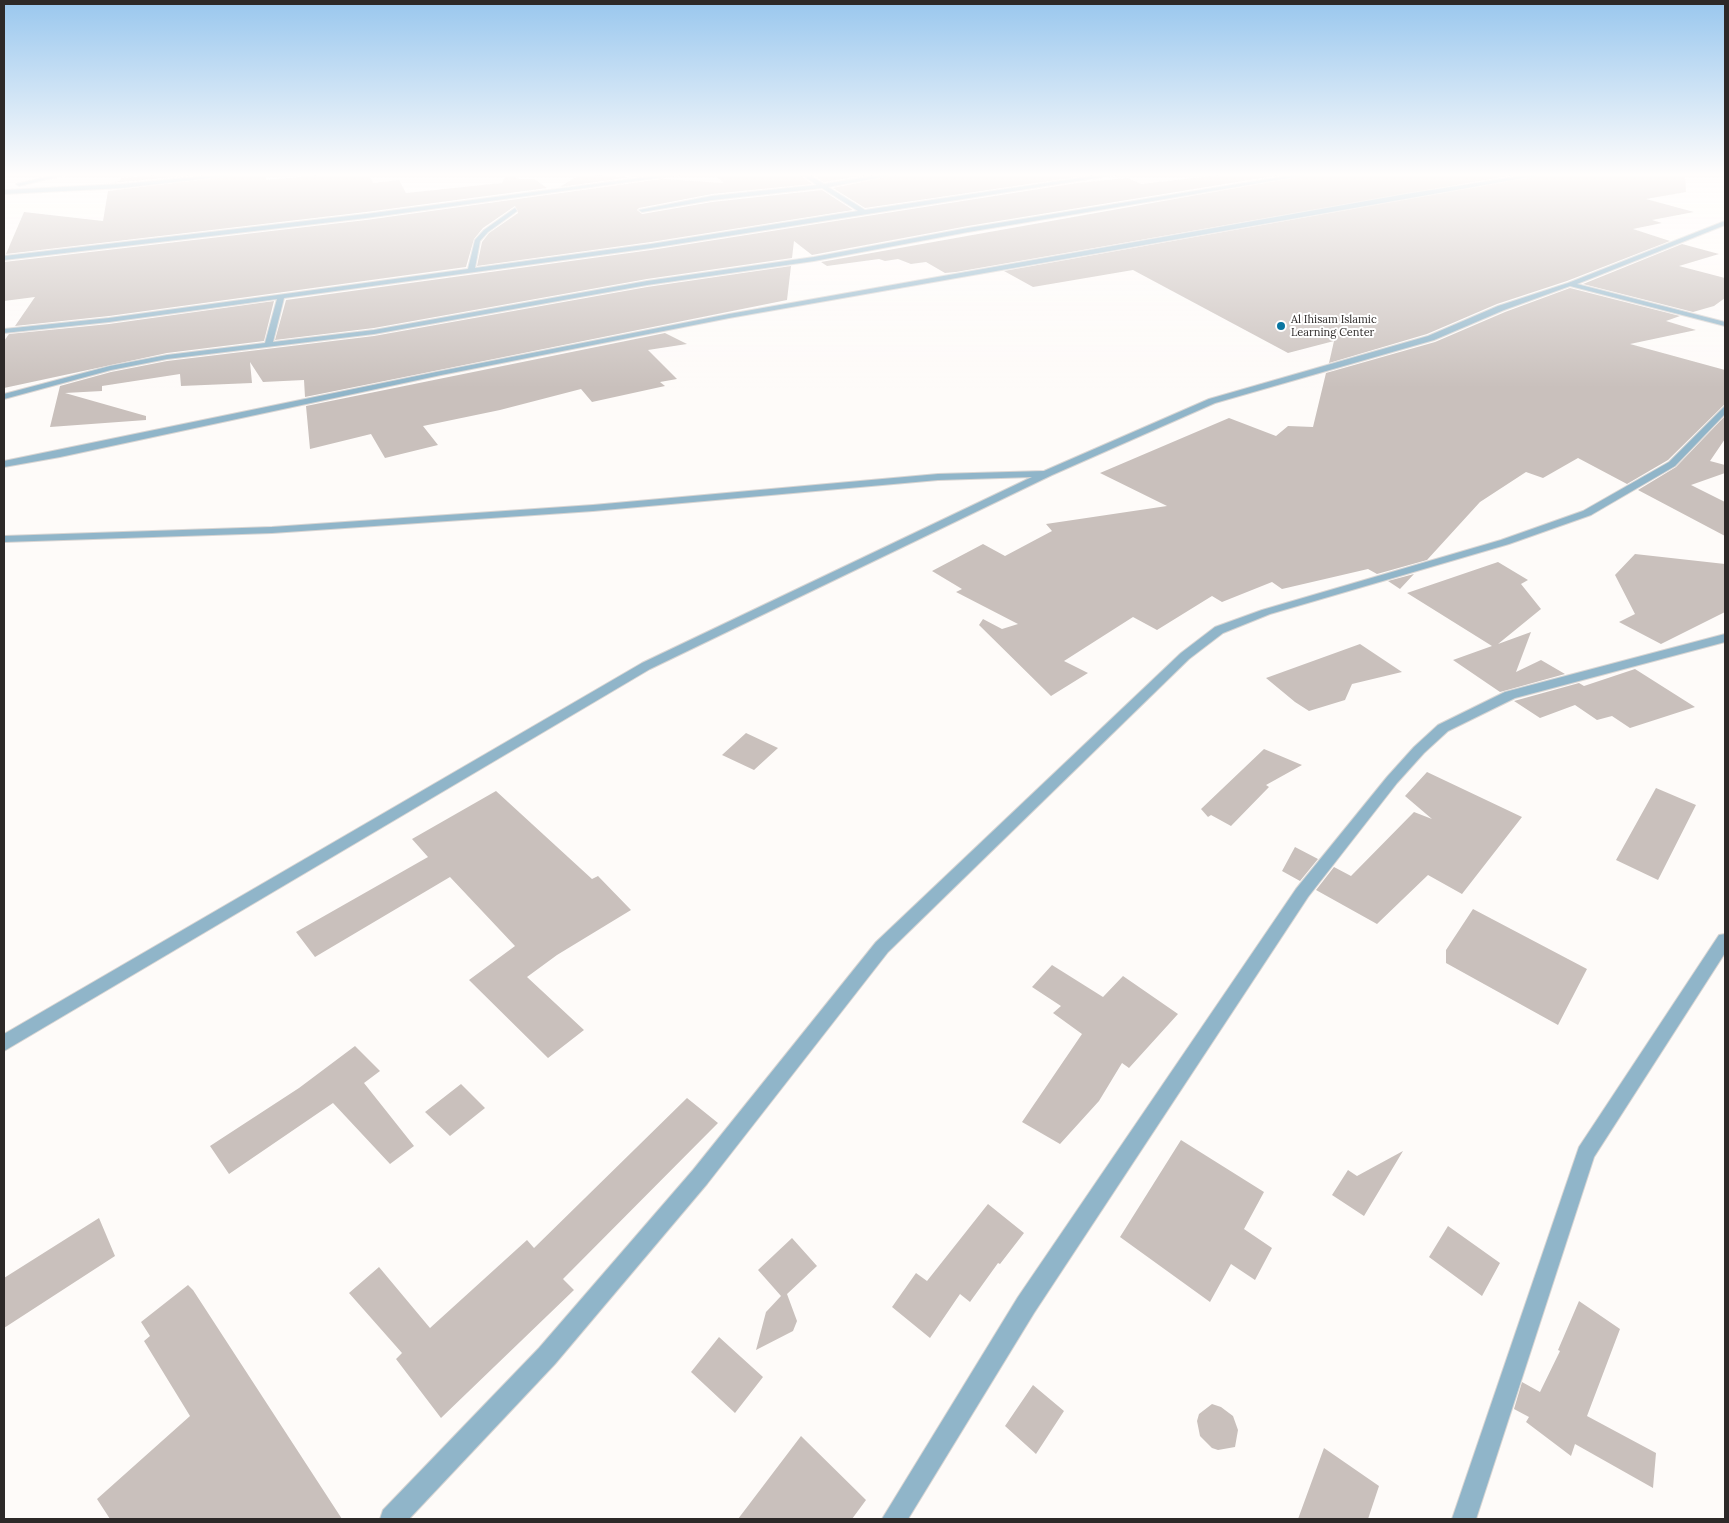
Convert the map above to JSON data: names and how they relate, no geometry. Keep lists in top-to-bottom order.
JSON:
{
  "places": ["Al Ihisam Islamic Learning Center"]
}
